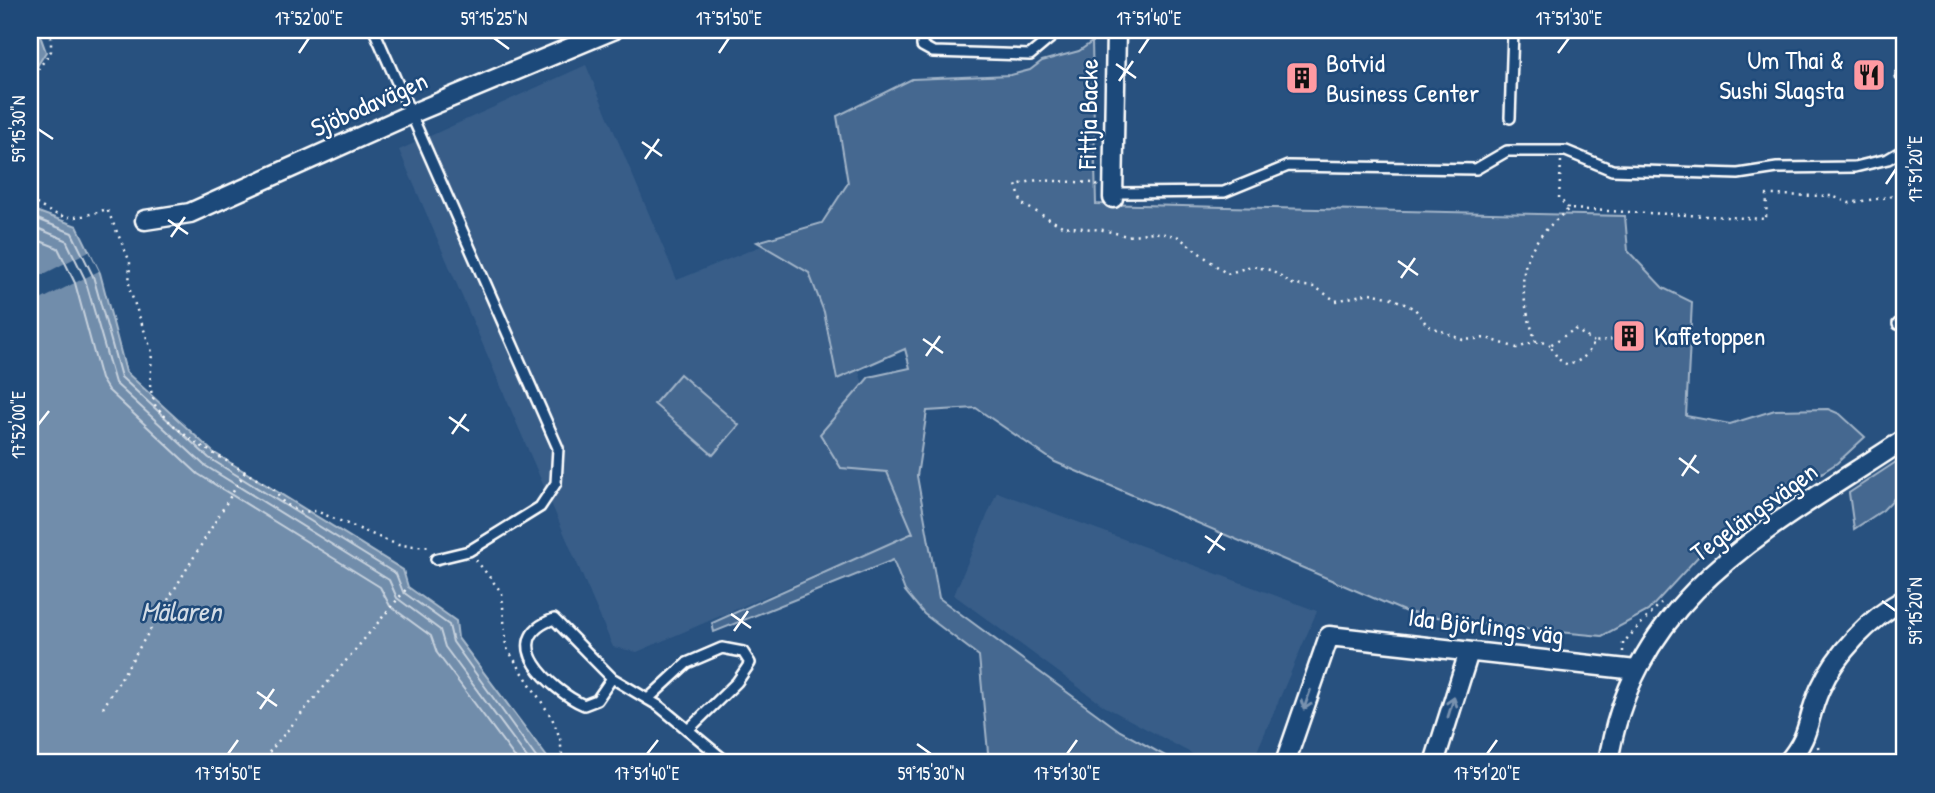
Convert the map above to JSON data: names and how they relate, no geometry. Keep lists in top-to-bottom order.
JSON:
{
  "streets": {
    "street": [
      "Sjöbodavägen",
      "Fittja Backe",
      "Tegelängsvägen",
      "Ida Björlings väg"
    ]
  },
  "crossings": [
    ["Tegelängsvägen", "Ida Björlings väg"]
  ],
  "water": ["Mälaren"],
  "places": {
    "restaurant": ["Um Thai & Sushi Slagsta"],
    "building": ["Botvid Business Center", "Kaffetoppen"]
  },
  "coordinates": [
    "17°52'00\"E",
    "59°15'25\"N",
    "17°51'50\"E",
    "17°51'40\"E",
    "17°51'30\"E",
    "59°15'30\"N",
    "17°51'20\"E",
    "59°15'20\"N"
  ]
}
